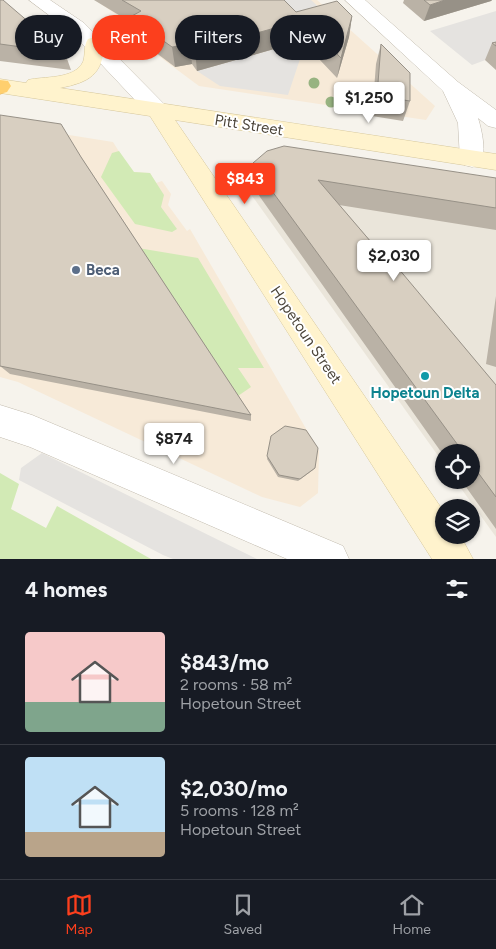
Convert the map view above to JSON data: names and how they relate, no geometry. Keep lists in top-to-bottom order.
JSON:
{
  "streets": {
    "main road": ["Pitt Street", "Hopetoun Street"]
  },
  "crossings": [
    ["Pitt Street", "Hopetoun Street"]
  ],
  "places": ["Beca", "Hopetoun Delta"],
  "page": {
    "chip": [
      "Buy",
      "Rent",
      "Filters",
      "New"
    ],
    "price": [
      "$1,250",
      "$843",
      "$2,030",
      "$874"
    ],
    "heading": "4 homes",
    "list": [
      {
        "name": "$843/mo",
        "note": "2 rooms · 58 m² · Hopetoun Street"
      },
      {
        "name": "$2,030/mo",
        "note": "5 rooms · 128 m² · Hopetoun Street"
      }
    ],
    "tabs": ["Map", "Saved", "Home"]
  }
}
